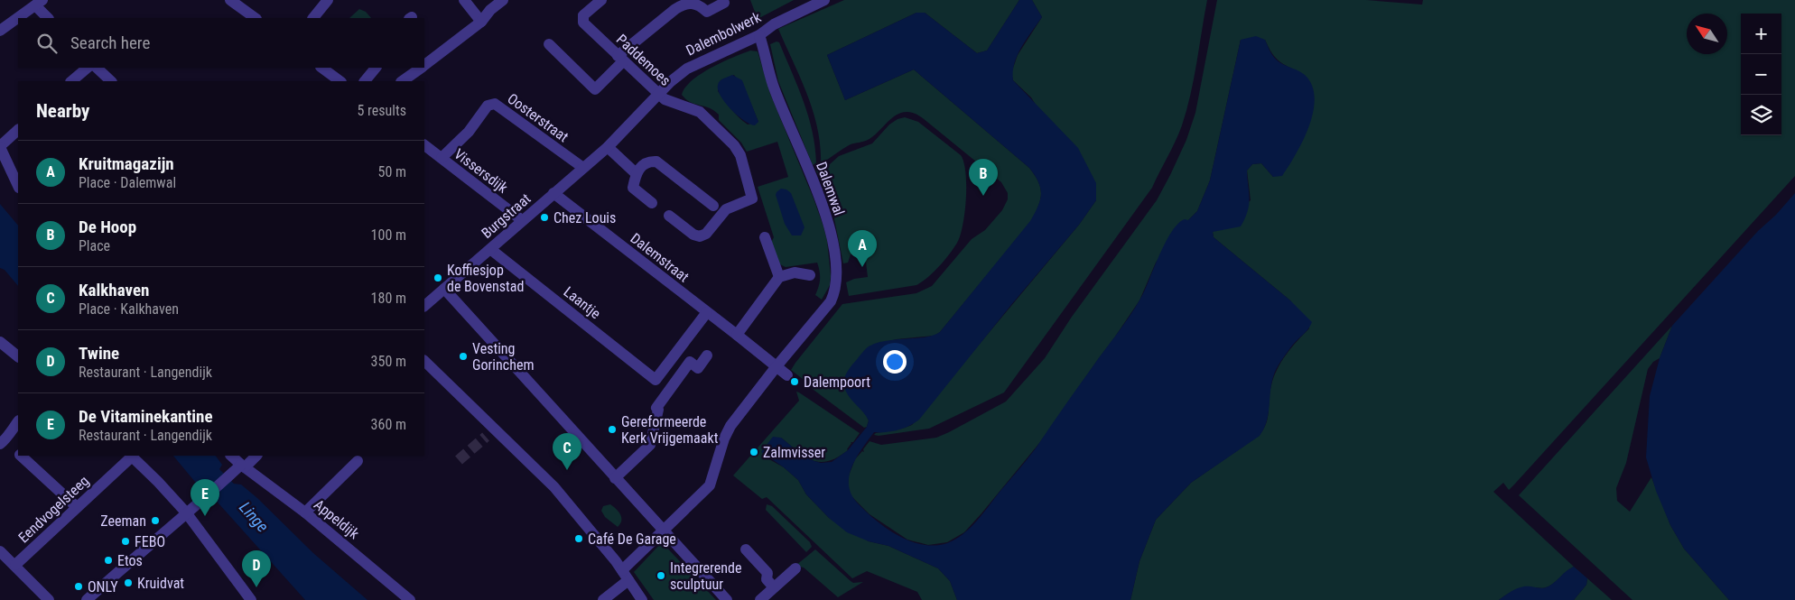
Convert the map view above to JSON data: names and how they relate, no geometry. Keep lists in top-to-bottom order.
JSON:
{
  "streets": {
    "street": [
      "Dalembolwerk",
      "Paddemoes",
      "Oosterstraat",
      "Vissersdijk",
      "Dalemwal",
      "Burgstraat",
      "Dalemstraat",
      "Laantje",
      "Eendvogelsteeg",
      "Appeldijk"
    ]
  },
  "crossings": [
    ["Dalembolwerk", "Paddemoes"],
    ["Dalembolwerk", "Dalemwal"],
    ["Dalembolwerk", "Burgstraat"],
    ["Oosterstraat", "Vissersdijk"],
    ["Oosterstraat", "Burgstraat"],
    ["Vissersdijk", "Burgstraat"],
    ["Dalemwal", "Dalemstraat"],
    ["Burgstraat", "Dalemstraat"],
    ["Burgstraat", "Laantje"],
    ["Dalemstraat", "Laantje"]
  ],
  "water": ["Linge"],
  "places": [
    "Chez Louis",
    "Koffiesjop de Bovenstad",
    "Vesting Gorinchem",
    "Dalempoort",
    "Gereformeerde Kerk Vrijgemaakt",
    "Zalmvisser",
    "Zeeman",
    "Café De Garage",
    "FEBO",
    "Etos",
    "Integrerende sculptuur",
    "Kruidvat",
    "ONLY"
  ],
  "north": "top left",
  "page": {
    "map_buttons": ["+", "−"],
    "search": "Search here",
    "heading": ["Nearby", "5 results"],
    "list": [
      {
        "mark": "A",
        "name": "Kruitmagazijn",
        "note": "Place · Dalemwal",
        "value": "50 m"
      },
      {
        "mark": "B",
        "name": "De Hoop",
        "note": "Place",
        "value": "100 m"
      },
      {
        "mark": "C",
        "name": "Kalkhaven",
        "note": "Place · Kalkhaven",
        "value": "180 m"
      },
      {
        "mark": "D",
        "name": "Twine",
        "note": "Restaurant · Langendijk",
        "value": "350 m"
      },
      {
        "mark": "E",
        "name": "De Vitaminekantine",
        "note": "Restaurant · Langendijk",
        "value": "360 m"
      }
    ],
    "pins": [
      "B",
      "A",
      "C",
      "E",
      "D"
    ]
  }
}
